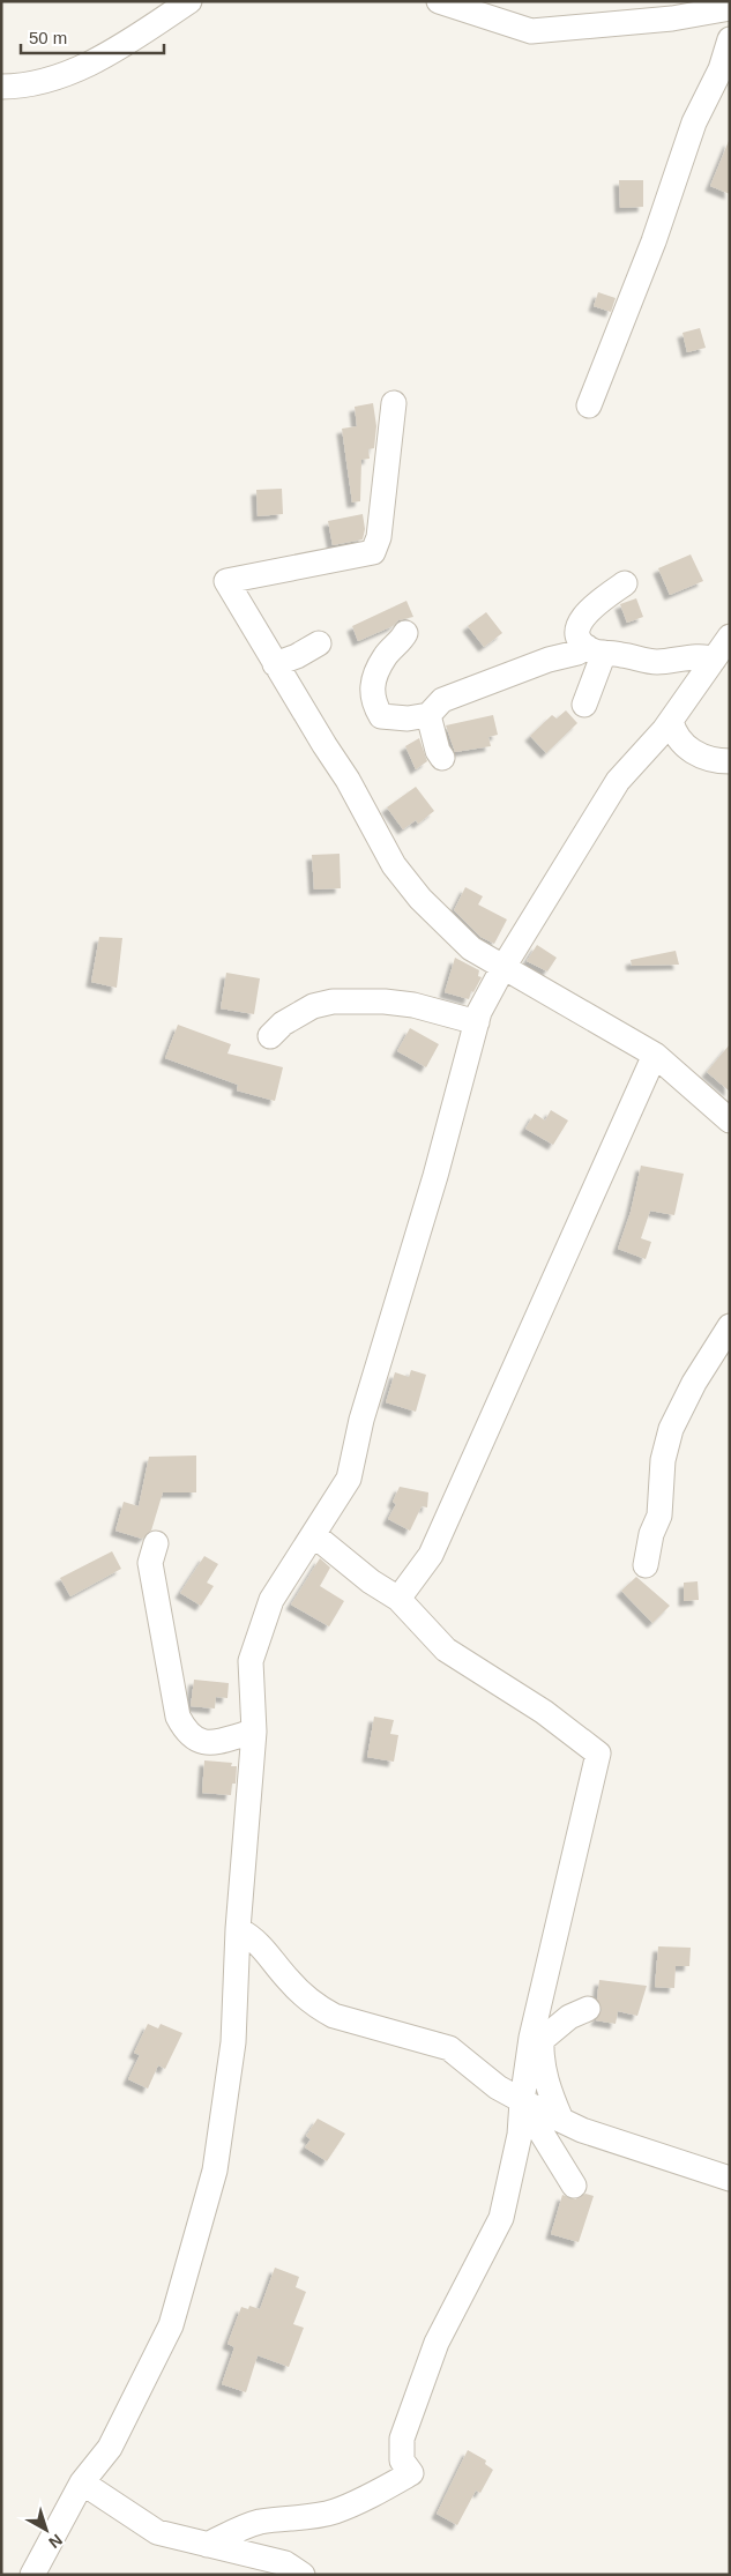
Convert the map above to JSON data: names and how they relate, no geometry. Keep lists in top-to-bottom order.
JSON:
{
  "scale_bar": "50 m",
  "north": "bottom right"
}
